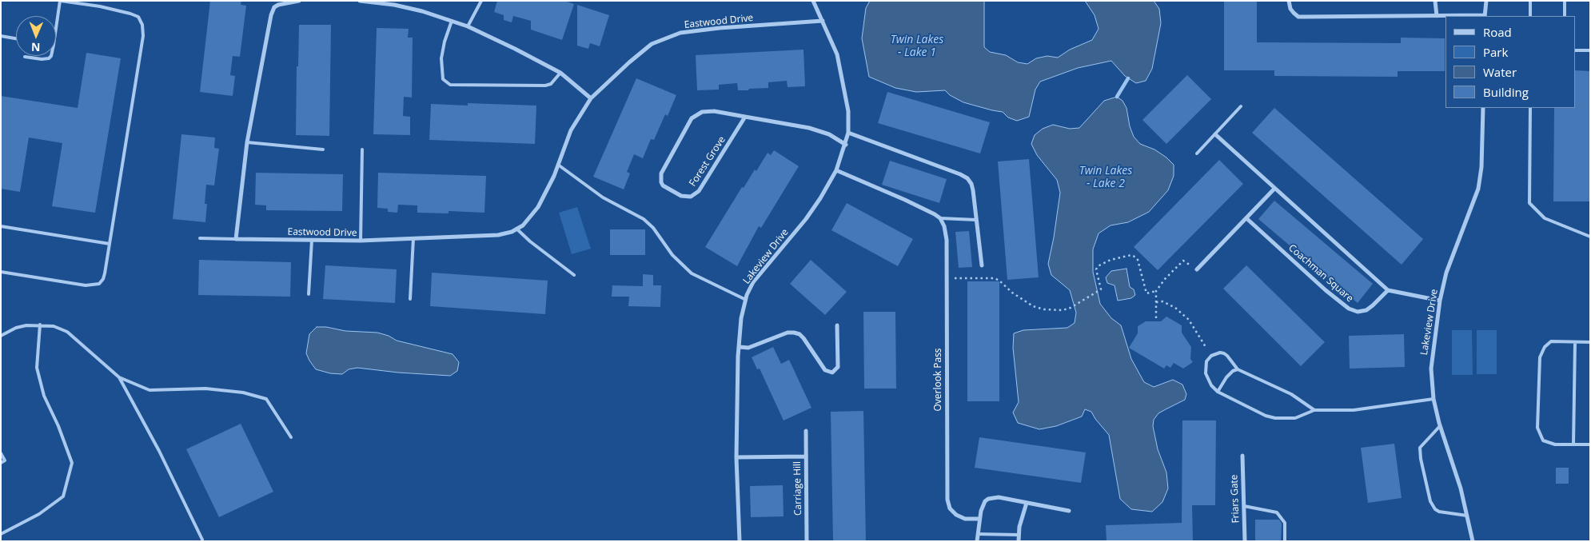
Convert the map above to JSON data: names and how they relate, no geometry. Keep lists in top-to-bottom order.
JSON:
{
  "streets": {
    "street": [
      "Eastwood Drive",
      "Forest Grove",
      "Lakeview Drive",
      "Coachman Square",
      "Overlook Pass",
      "Carriage Hill",
      "Friars Gate"
    ]
  },
  "crossings": [
    ["Eastwood Drive", "Lakeview Drive"],
    ["Forest Grove", "Lakeview Drive"],
    ["Lakeview Drive", "Carriage Hill"]
  ],
  "water": ["Twin Lakes - Lake 1", "Twin Lakes - Lake 2"],
  "legend": [
    "Road",
    "Park",
    "Water",
    "Building"
  ],
  "north": "bottom"
}
